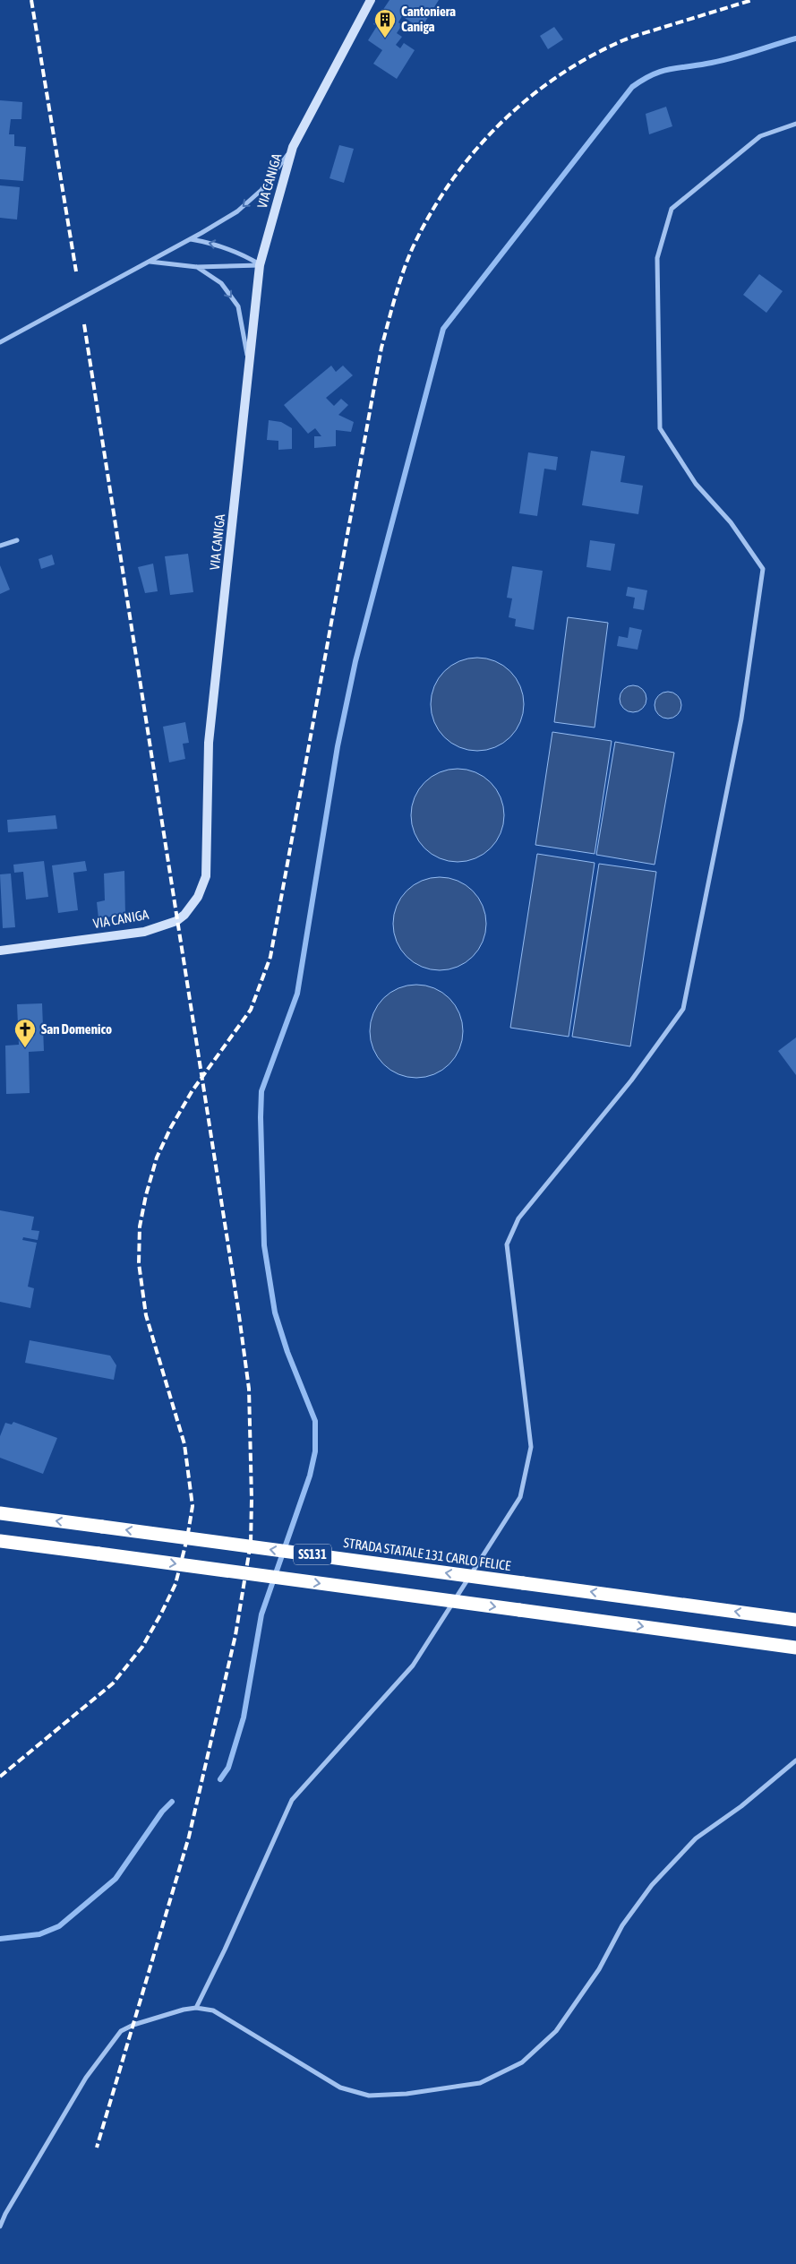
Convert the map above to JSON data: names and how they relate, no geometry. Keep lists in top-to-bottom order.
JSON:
{
  "streets": {
    "highway": ["SS131", "STRADA STATALE 131 CARLO FELICE"],
    "street": ["VIA CANIGA"]
  },
  "places": {
    "building": ["Cantoniera Caniga"],
    "church": ["San Domenico"]
  }
}
